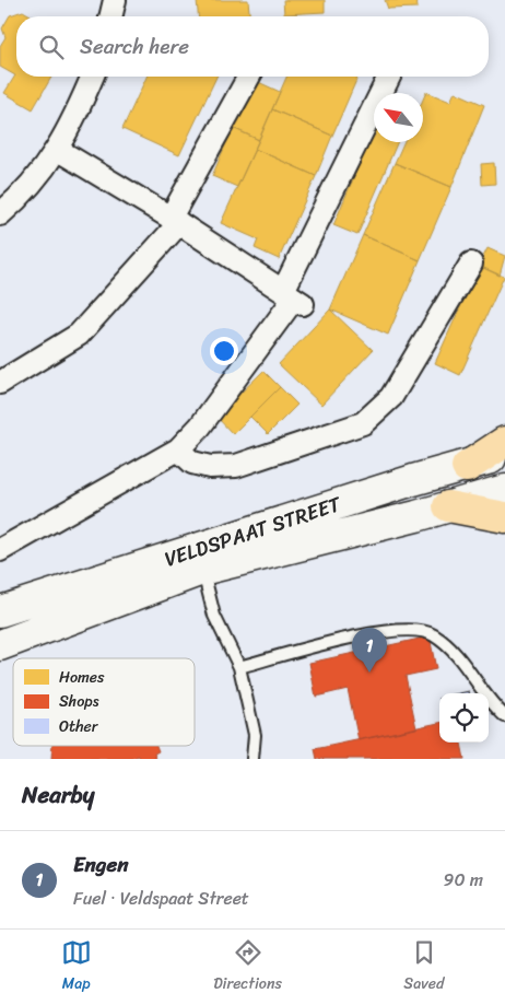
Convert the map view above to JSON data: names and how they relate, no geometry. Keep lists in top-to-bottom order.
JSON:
{
  "streets": {
    "street": ["VELDSPAAT STREET"]
  },
  "legend": ["Homes", "Shops", "Other"],
  "north": "top left",
  "page": {
    "search": "Search here",
    "pins": "1",
    "heading": "Nearby",
    "list": [
      {
        "mark": "1",
        "name": "Engen",
        "note": "Fuel · Veldspaat Street",
        "value": "90 m"
      }
    ],
    "nav": ["Map", "Directions", "Saved"]
  }
}
